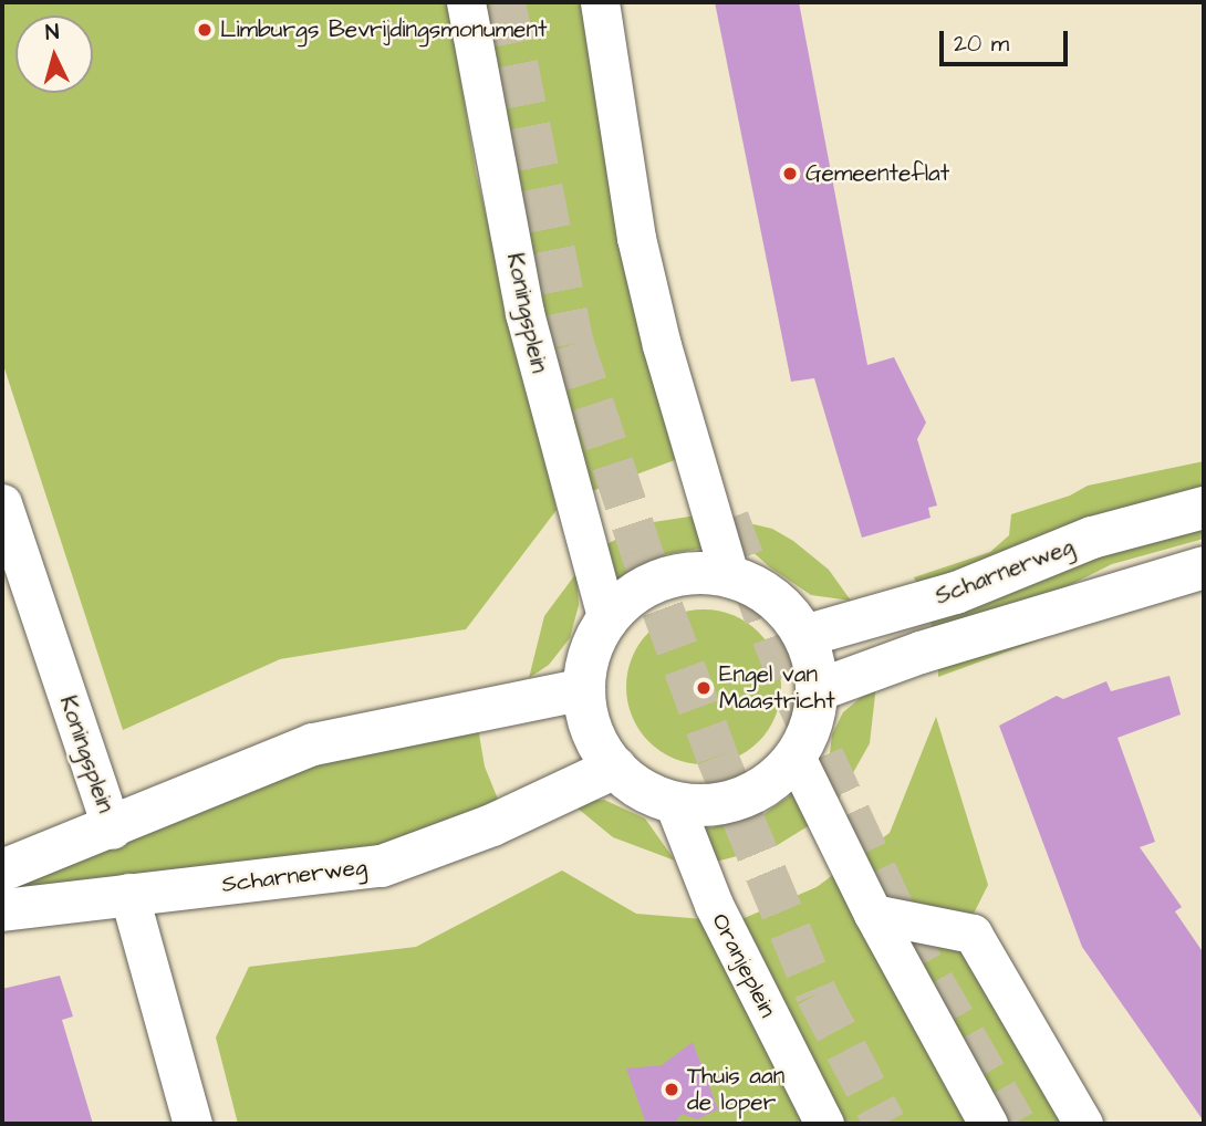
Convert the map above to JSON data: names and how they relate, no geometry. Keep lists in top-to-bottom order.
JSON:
{
  "streets": {
    "street": ["Koningsplein", "Scharnerweg", "Oranjeplein"]
  },
  "crossings": [
    ["Koningsplein", "Scharnerweg"],
    ["Koningsplein", "Oranjeplein"],
    ["Scharnerweg", "Oranjeplein"]
  ],
  "places": [
    "Limburgs Bevrijdingsmonument",
    "Gemeenteflat",
    "Engel van Maastricht",
    "Thuis aan de loper"
  ],
  "scale_bar": "20 m",
  "north": "top"
}
